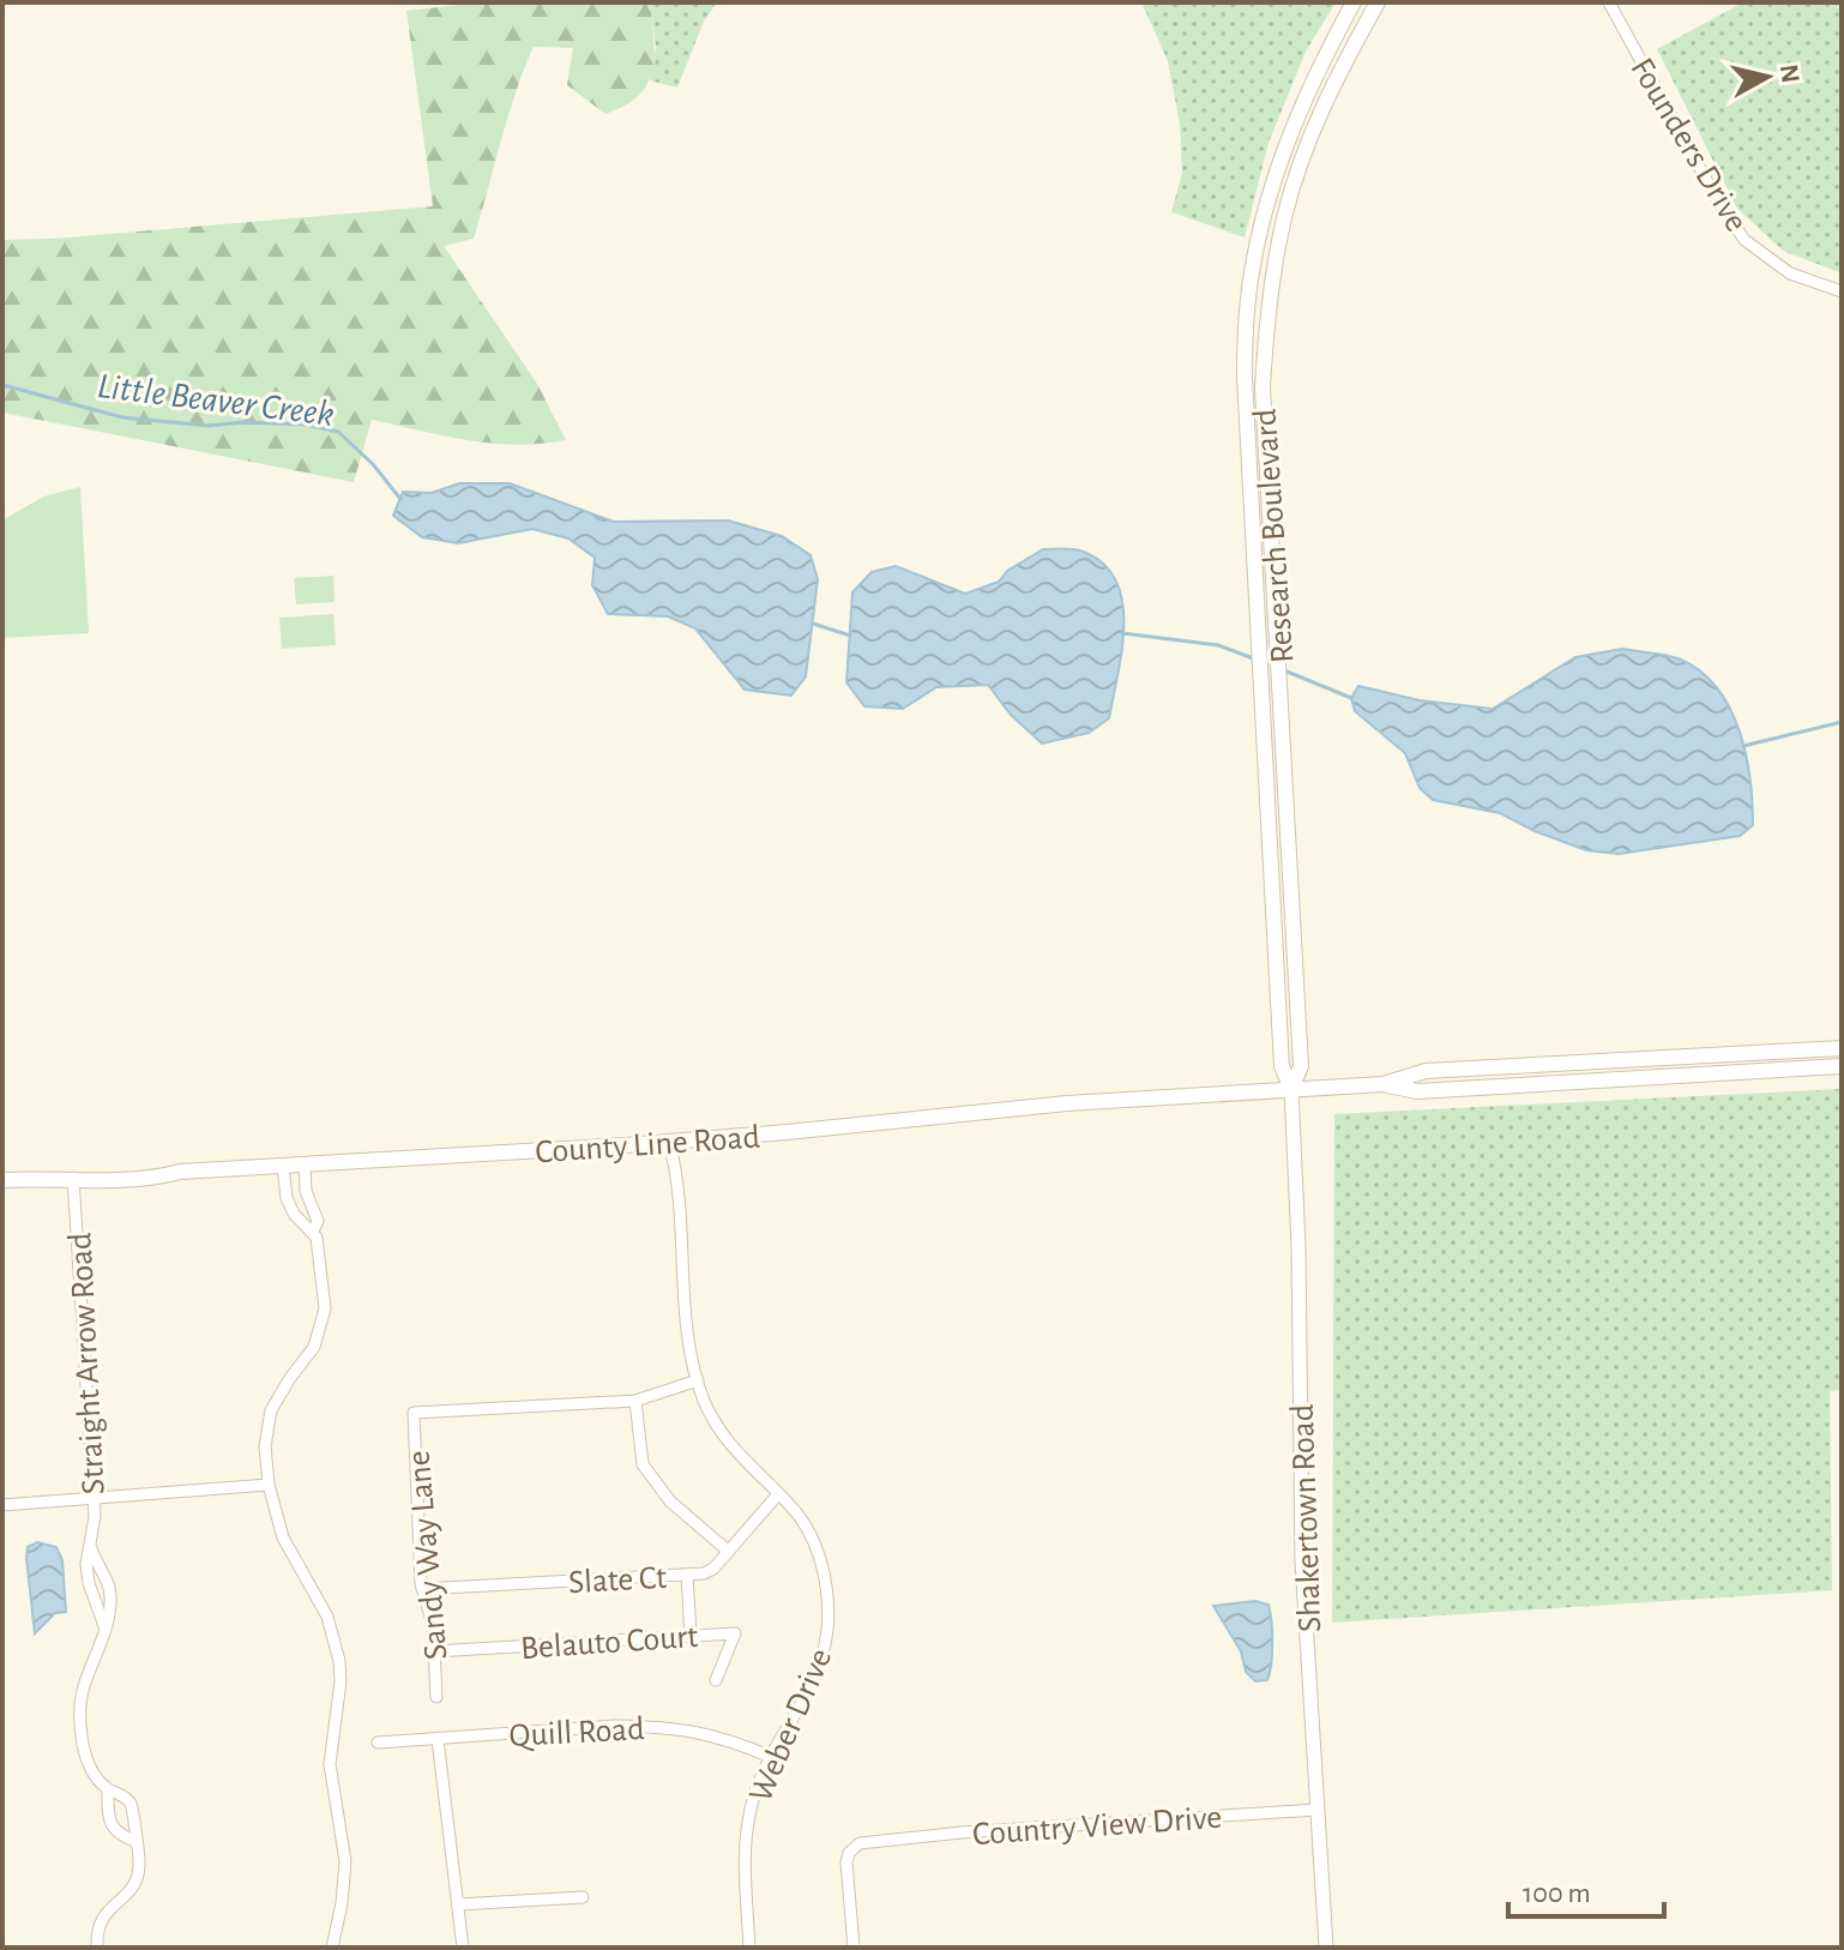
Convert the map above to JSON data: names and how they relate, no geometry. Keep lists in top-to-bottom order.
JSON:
{
  "streets": {
    "main road": ["Research Boulevard", "County Line Road"],
    "street": [
      "Founders Drive",
      "Straight Arrow Road",
      "Shakertown Road",
      "Sandy Way Lane",
      "Slate Ct",
      "Belauto Court",
      "Weber Drive",
      "Quill Road",
      "Country View Drive"
    ]
  },
  "crossings": [
    ["Research Boulevard", "County Line Road"],
    ["Research Boulevard", "Shakertown Road"],
    ["County Line Road", "Straight Arrow Road"],
    ["County Line Road", "Shakertown Road"],
    ["County Line Road", "Weber Drive"],
    ["Shakertown Road", "Country View Drive"],
    ["Sandy Way Lane", "Slate Ct"],
    ["Sandy Way Lane", "Belauto Court"],
    ["Slate Ct", "Weber Drive"],
    ["Weber Drive", "Quill Road"]
  ],
  "water": ["Little Beaver Creek"],
  "scale_bar": "100 m",
  "north": "right"
}
